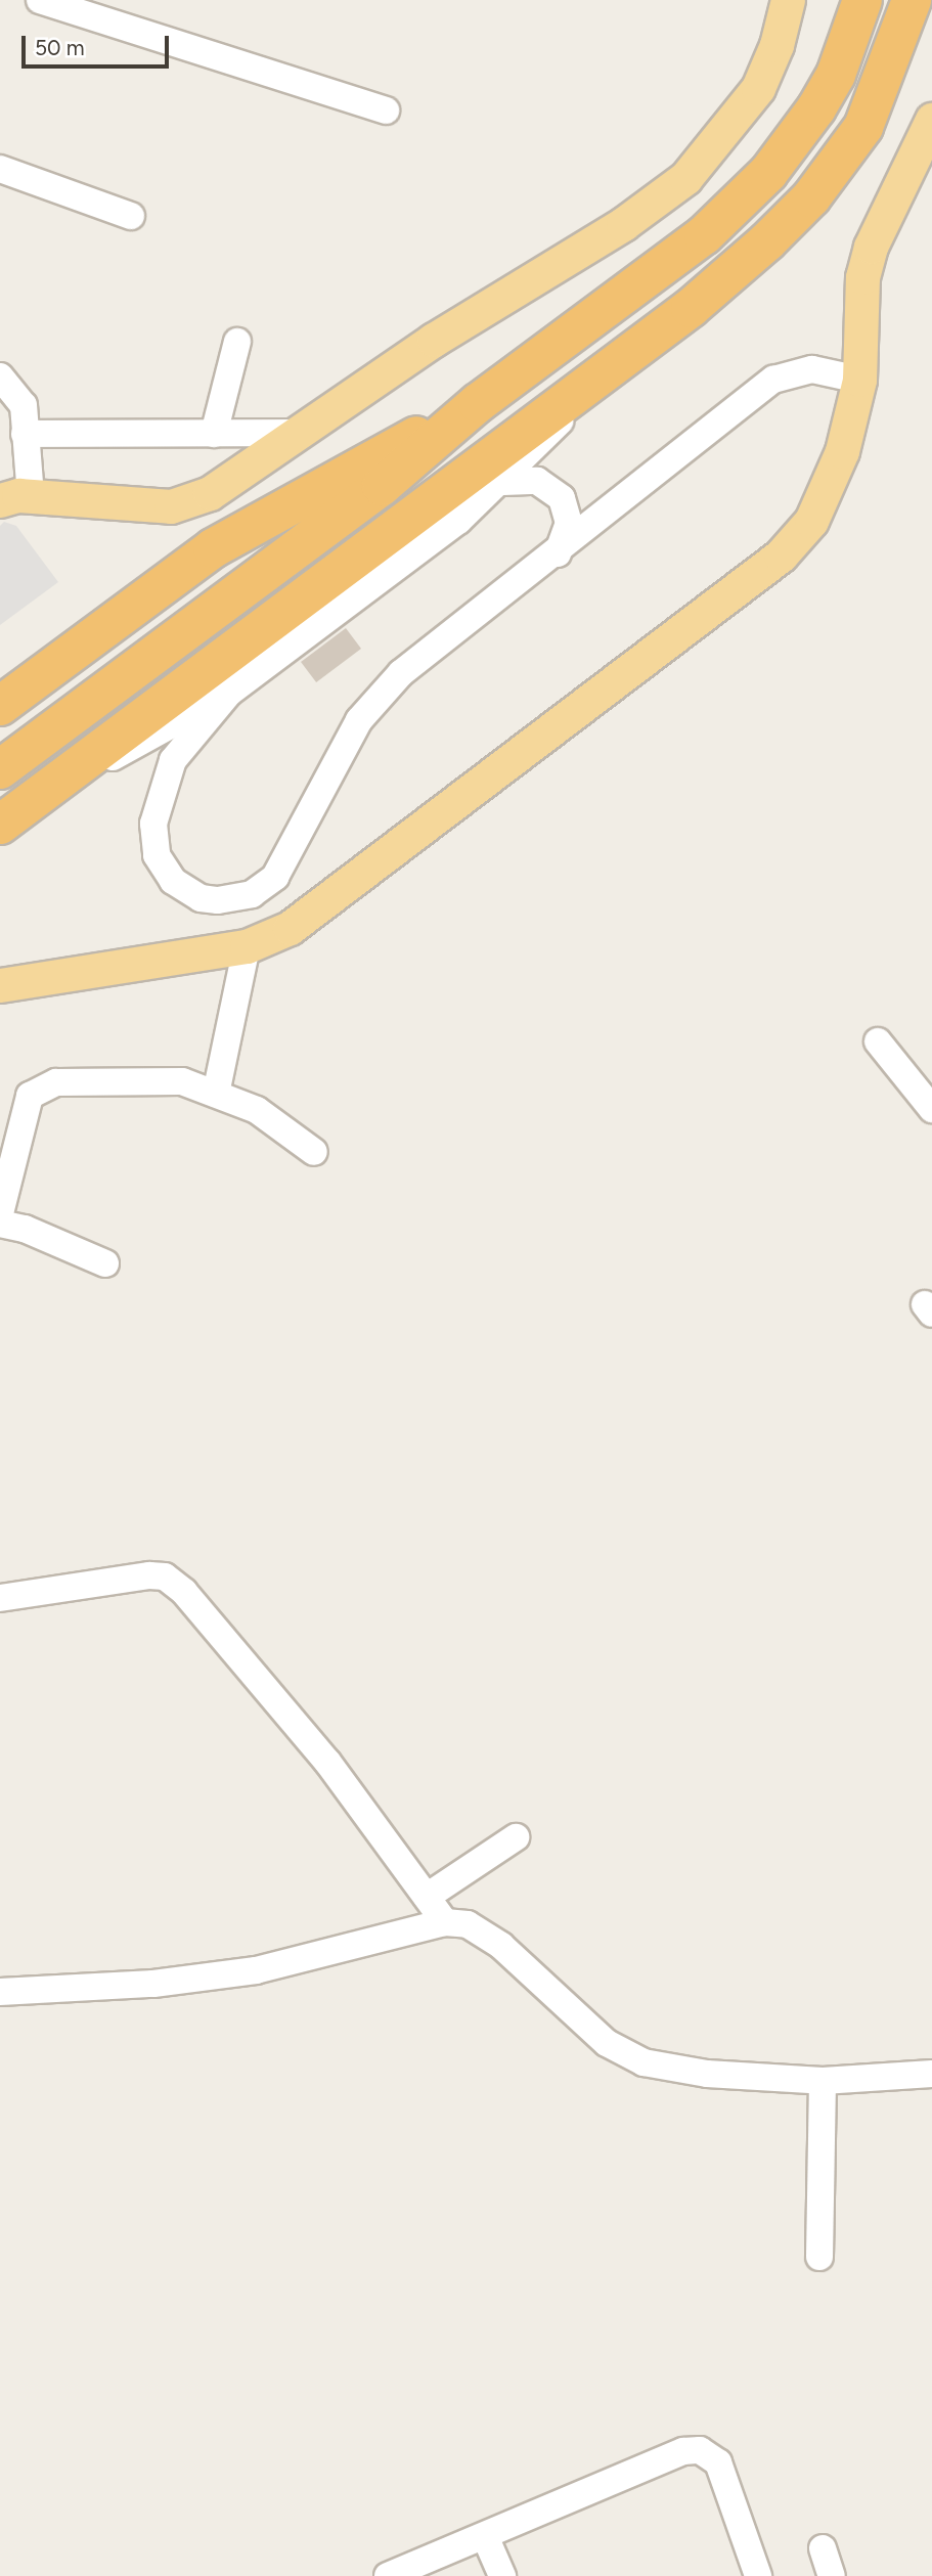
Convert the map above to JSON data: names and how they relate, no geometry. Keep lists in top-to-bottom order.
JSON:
{
  "scale_bar": "50 m"
}
